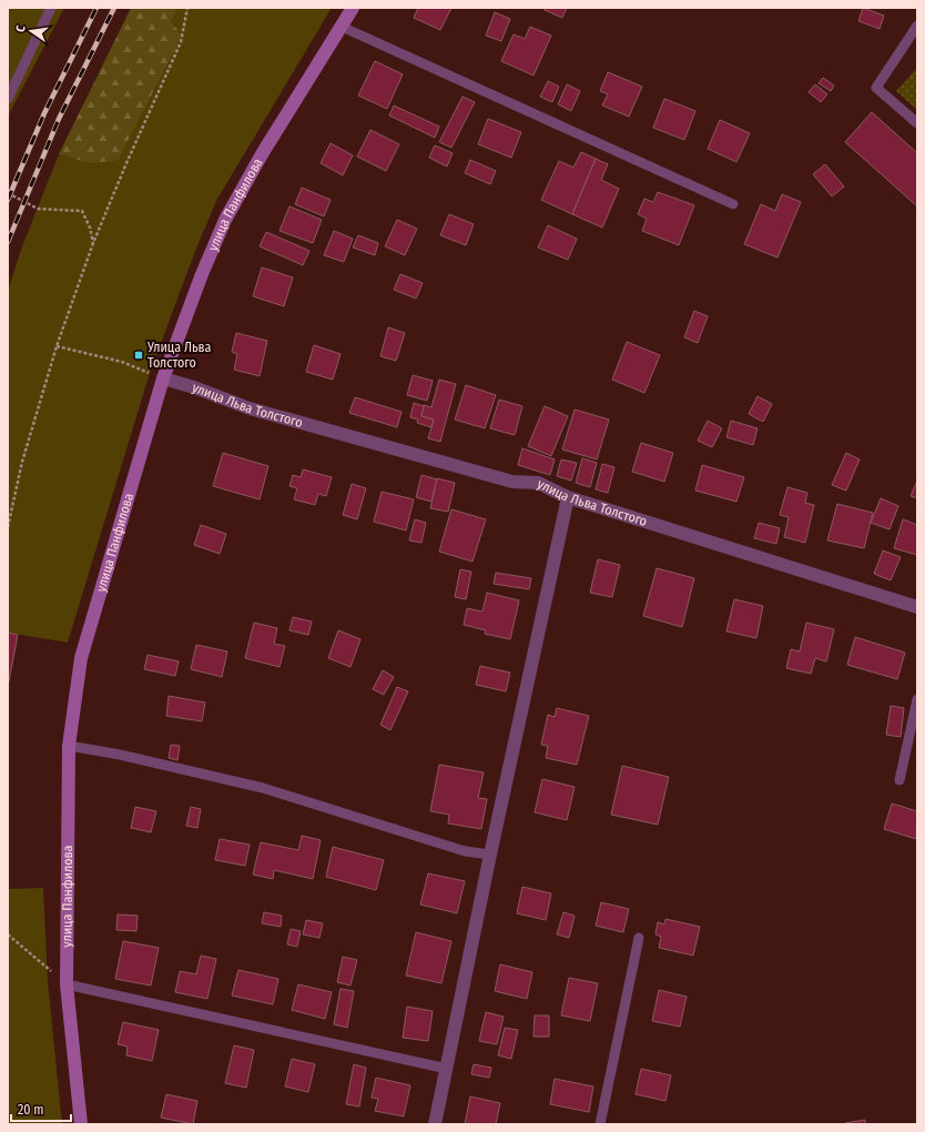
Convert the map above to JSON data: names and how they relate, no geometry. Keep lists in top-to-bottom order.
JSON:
{
  "streets": {
    "main road": ["улица Панфилова"],
    "street": ["улица Льва Толстого"]
  },
  "crossings": [
    ["улица Панфилова", "улица Льва Толстого"]
  ],
  "places": {
    "transit": ["Улица Льва Толстого"]
  },
  "scale_bar": "20 m",
  "north": "left"
}
